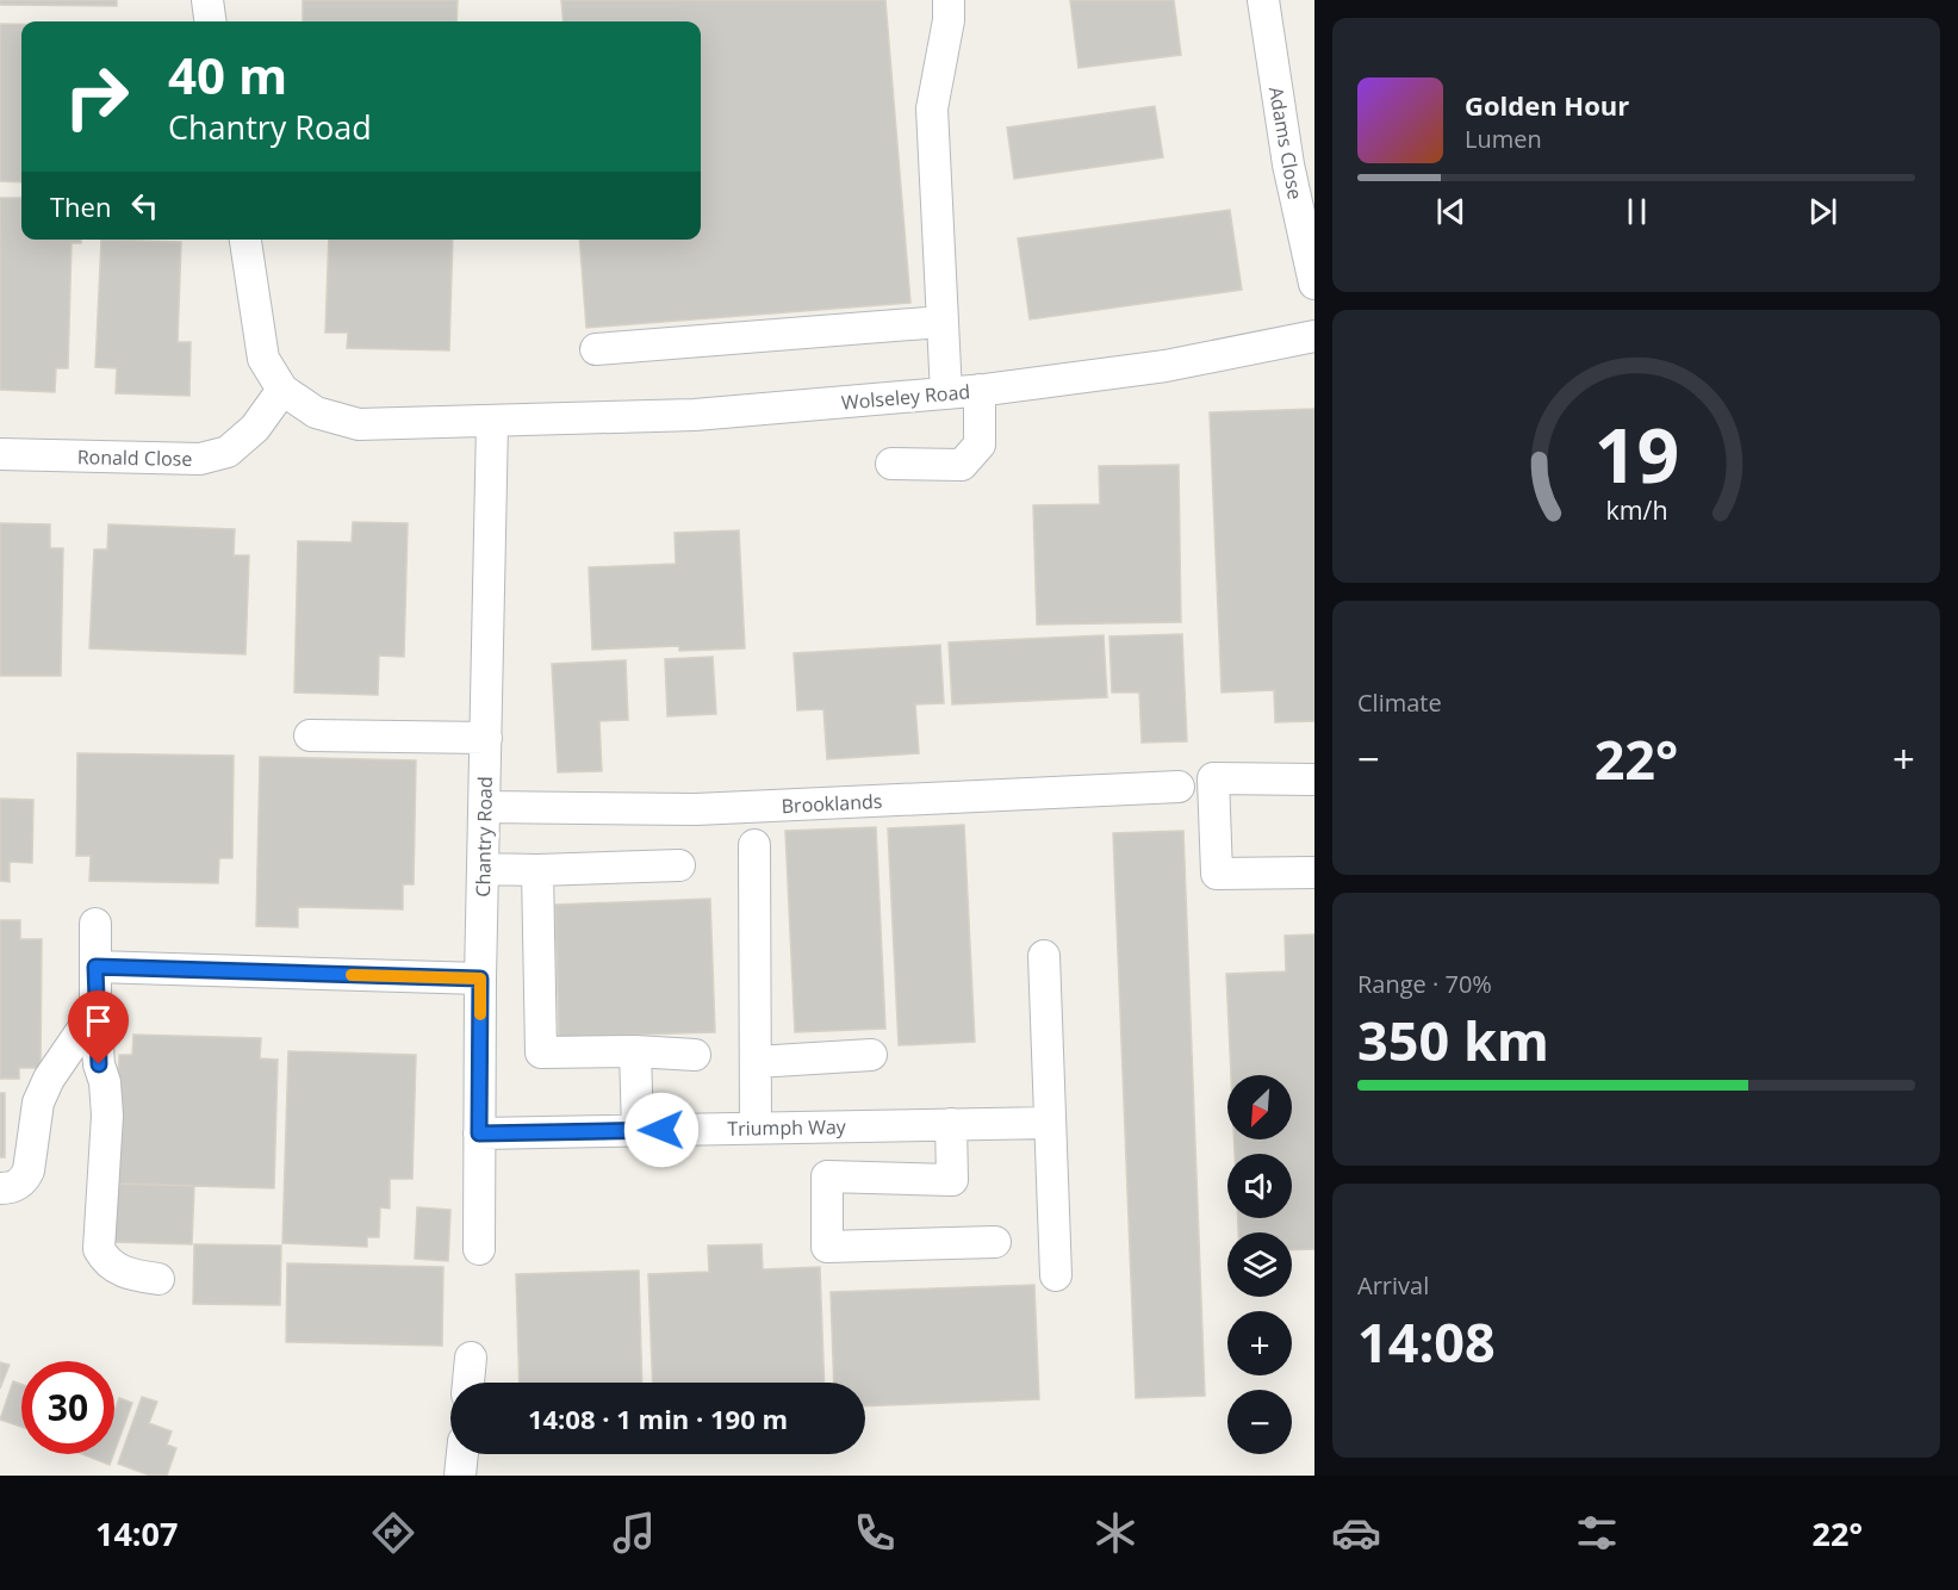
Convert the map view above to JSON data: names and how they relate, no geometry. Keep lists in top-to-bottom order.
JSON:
{
  "streets": {
    "street": [
      "Adams Close",
      "Wolseley Road",
      "Ronald Close",
      "Brooklands",
      "Chantry Road",
      "Triumph Way"
    ]
  },
  "crossings": [
    ["Wolseley Road", "Ronald Close"],
    ["Wolseley Road", "Chantry Road"],
    ["Brooklands", "Chantry Road"],
    ["Chantry Road", "Triumph Way"]
  ],
  "north": "bottom left",
  "page": {
    "turn": ["40 m", "Chantry Road"],
    "song": ["Golden Hour", "Lumen"],
    "then": "Then",
    "tile": [
      "Climate",
      ["Range · 70%", "350 km"],
      ["Arrival", "14:08"]
    ],
    "heat": ["−", "22°", "+"],
    "map_buttons": ["+", "−"],
    "limit": "30",
    "trip": "14:08 · 1 min · 190 m",
    "tabs": ["14:07", "22°"],
    "gauge": ["19", "km/h"]
  }
}
